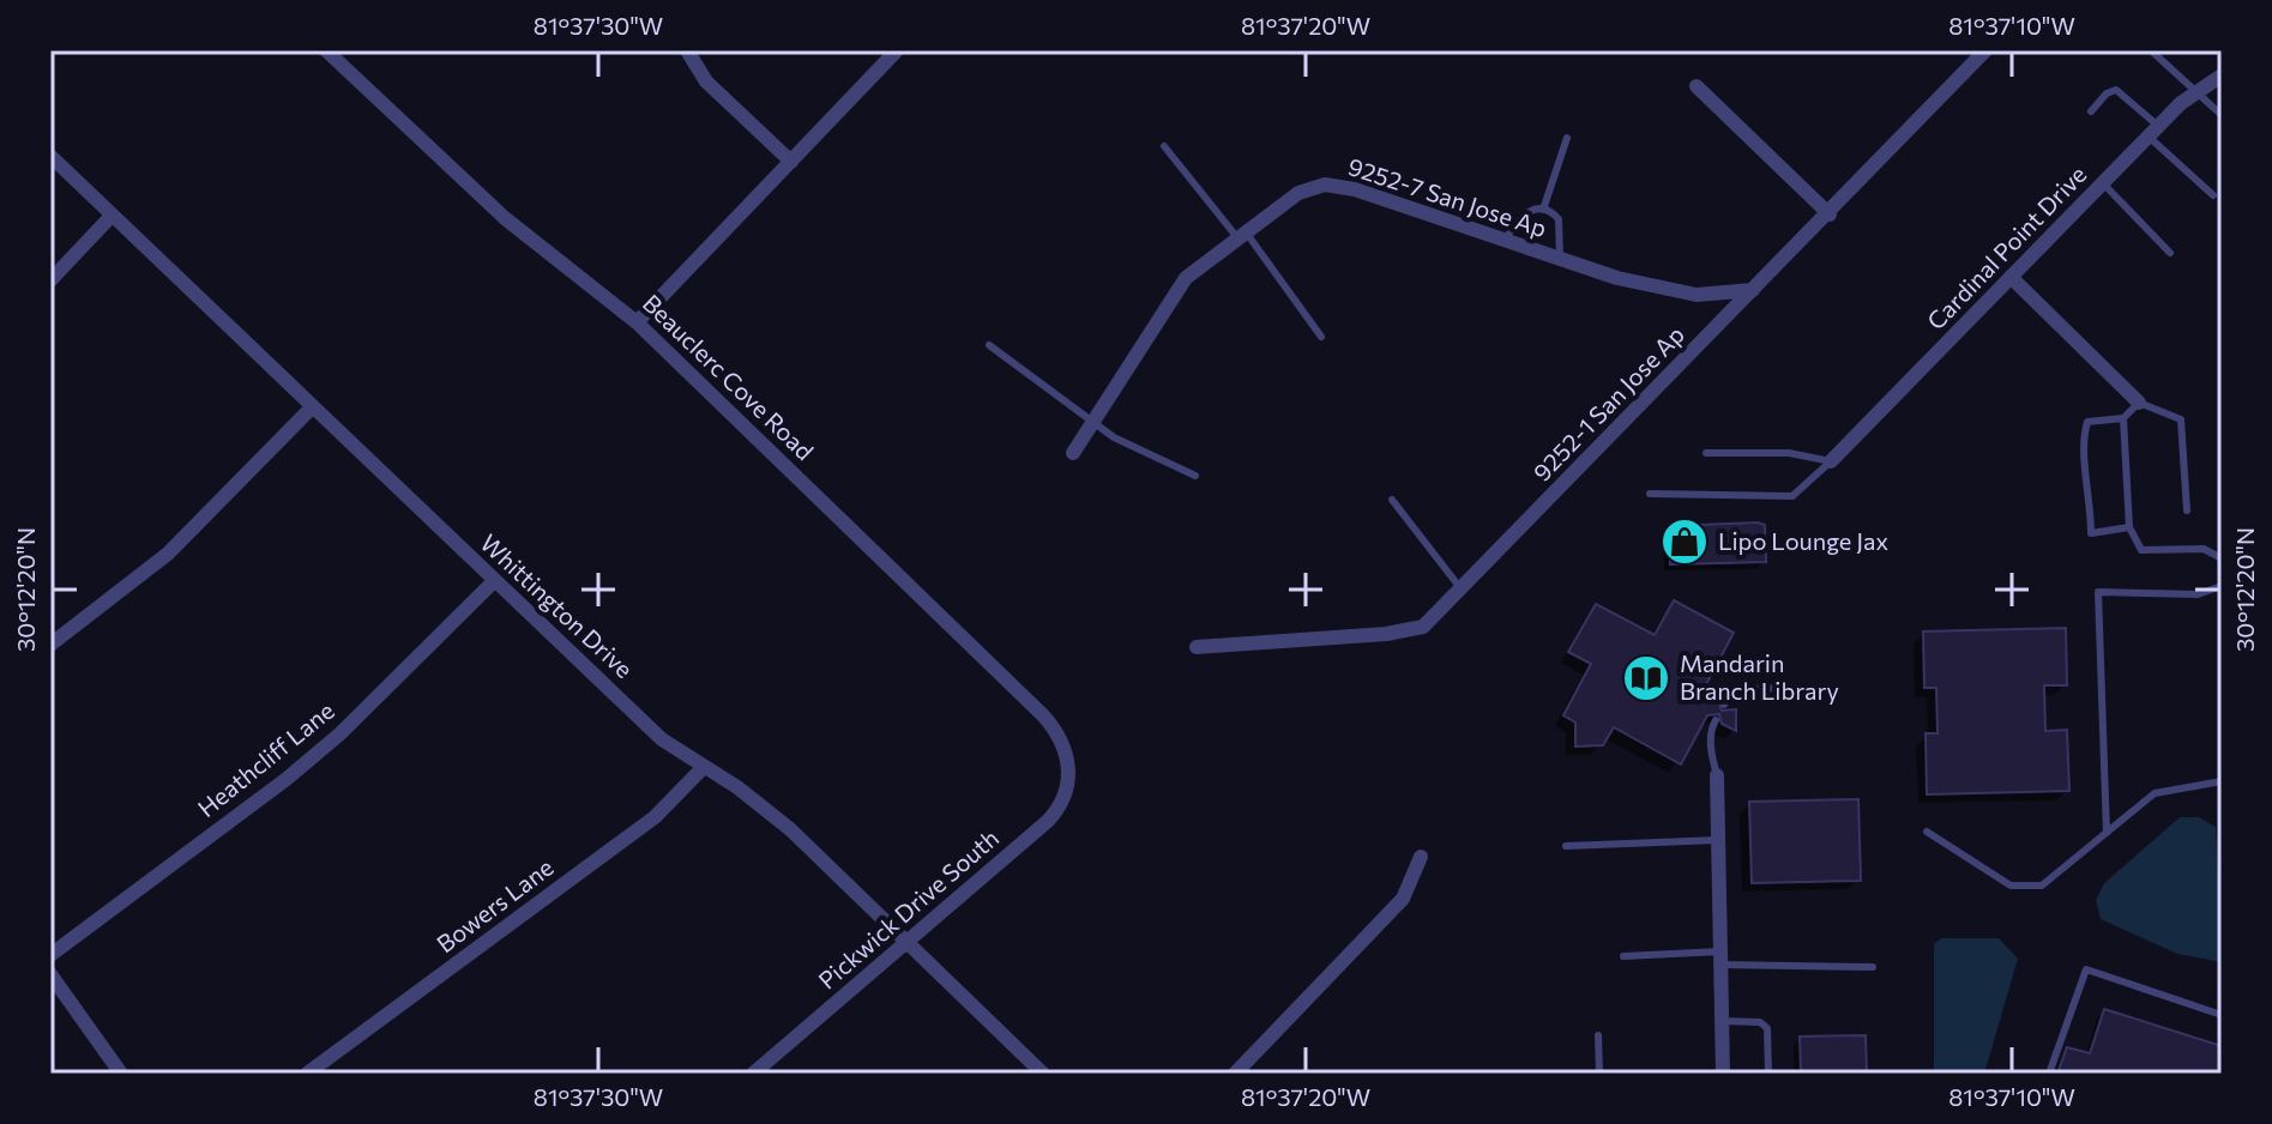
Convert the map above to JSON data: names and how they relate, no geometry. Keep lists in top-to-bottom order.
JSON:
{
  "streets": {
    "street": [
      "9252-7 San Jose Ap",
      "Cardinal Point Drive",
      "Beauclerc Cove Road",
      "9252-1 San Jose Ap",
      "Whittington Drive",
      "Heathcliff Lane",
      "Bowers Lane",
      "Pickwick Drive South"
    ]
  },
  "crossings": [
    ["9252-7 San Jose Ap", "9252-1 San Jose Ap"],
    ["Beauclerc Cove Road", "Pickwick Drive South"],
    ["Whittington Drive", "Heathcliff Lane"],
    ["Whittington Drive", "Bowers Lane"],
    ["Whittington Drive", "Pickwick Drive South"]
  ],
  "places": {
    "shop": ["Lipo Lounge Jax"],
    "library": ["Mandarin Branch Library"]
  },
  "coordinates": [
    "81°37'30\"W",
    "81°37'20\"W",
    "81°37'10\"W",
    "30°12'20\"N"
  ]
}
